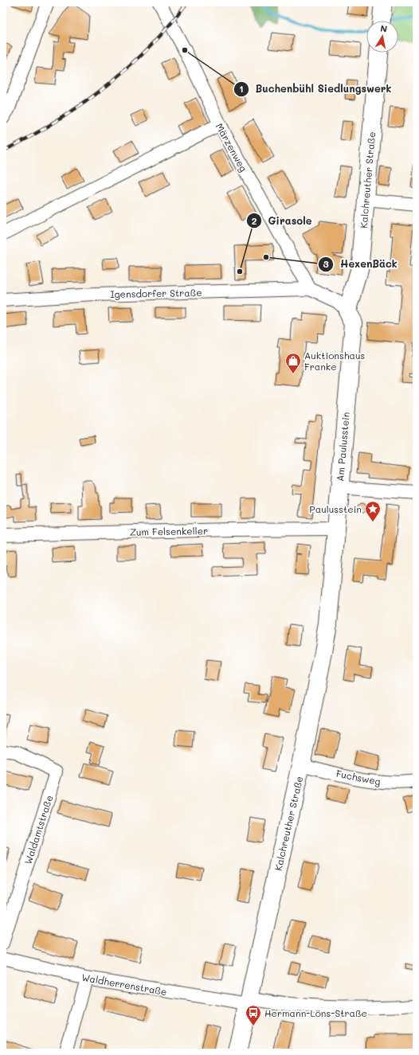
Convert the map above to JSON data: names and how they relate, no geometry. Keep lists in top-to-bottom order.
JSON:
{
  "streets": {
    "street": [
      "Märzenweg",
      "Kalchreuther Straße",
      "Igensdorfer Straße",
      "Am Paulusstein",
      "Zum Felsenkeller",
      "Fuchsweg",
      "Waldamtstraße",
      "Waldherrenstraße"
    ]
  },
  "crossings": [
    ["Märzenweg", "Igensdorfer Straße"],
    ["Kalchreuther Straße", "Am Paulusstein"],
    ["Kalchreuther Straße", "Fuchsweg"],
    ["Kalchreuther Straße", "Waldherrenstraße"],
    ["Am Paulusstein", "Zum Felsenkeller"]
  ],
  "places": {
    "other": ["Buchenbühl Siedlungswerk", "HexenBäck", "Girasole"],
    "shop": ["Auktionshaus Franke"],
    "place": ["Paulusstein"],
    "bus stop": ["Hermann-Löns-Straße"]
  },
  "north": "top"
}
